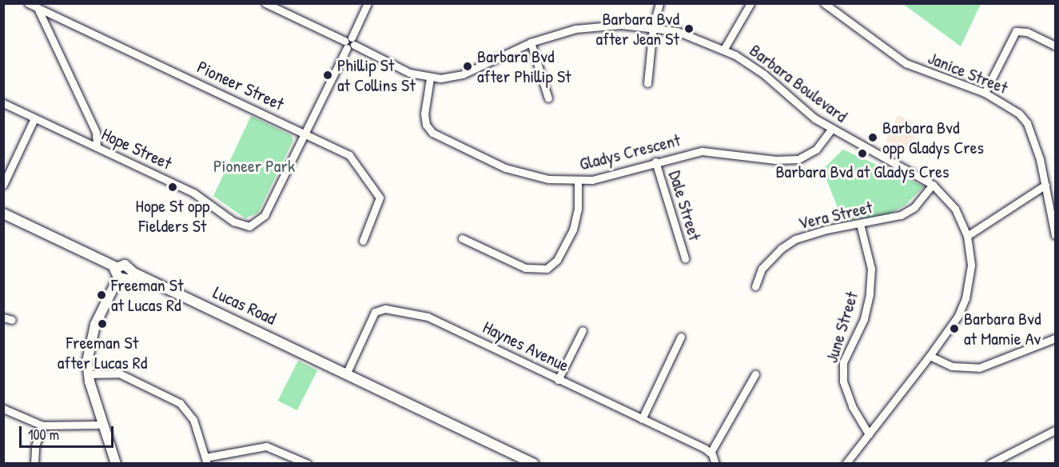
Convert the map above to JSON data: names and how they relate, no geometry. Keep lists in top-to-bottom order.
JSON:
{
  "streets": {
    "street": [
      "Janice Street",
      "Barbara Boulevard",
      "Pioneer Street",
      "Hope Street",
      "Gladys Crescent",
      "Dale Street",
      "Vera Street",
      "Lucas Road",
      "June Street",
      "Haynes Avenue"
    ]
  },
  "crossings": [
    ["Barbara Boulevard", "Gladys Crescent"],
    ["Barbara Boulevard", "Vera Street"],
    ["Barbara Boulevard", "June Street"],
    ["Pioneer Street", "Hope Street"],
    ["Gladys Crescent", "Dale Street"],
    ["Vera Street", "June Street"],
    ["Lucas Road", "Haynes Avenue"]
  ],
  "parks": ["Pioneer Park"],
  "places": [
    "Barbara Bvd after Jean St",
    "Barbara Bvd after Phillip St",
    "Phillip St at Collins St",
    "Barbara Bvd opp Gladys Cres",
    "Barbara Bvd at Gladys Cres",
    "Hope St opp Fielders St",
    "Freeman St at Lucas Rd",
    "Freeman St after Lucas Rd",
    "Barbara Bvd at Mamie Av"
  ],
  "scale_bar": "100 m"
}
